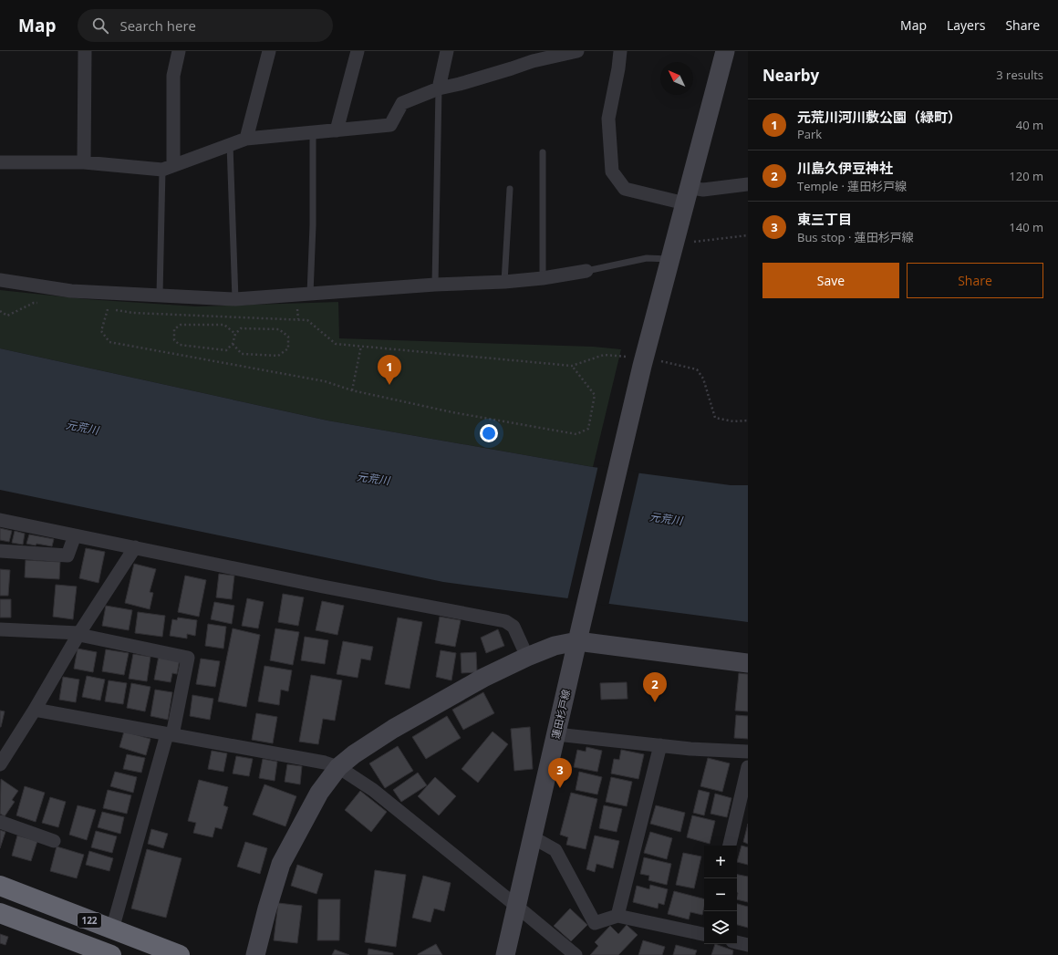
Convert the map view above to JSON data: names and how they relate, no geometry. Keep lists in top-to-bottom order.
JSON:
{
  "streets": {
    "highway": ["122"],
    "street": ["蓮田杉戸線"]
  },
  "water": ["元荒川"],
  "north": "top left",
  "page": {
    "header": "Map",
    "search": "Search here",
    "nav": ["Map", "Layers", "Share"],
    "heading": ["Nearby", "3 results"],
    "list": [
      {
        "mark": "1",
        "name": "元荒川河川敷公園（緑町）",
        "note": "Park",
        "value": "40 m"
      },
      {
        "mark": "2",
        "name": "川島久伊豆神社",
        "note": "Temple · 蓮田杉戸線",
        "value": "120 m"
      },
      {
        "mark": "3",
        "name": "東三丁目",
        "note": "Bus stop · 蓮田杉戸線",
        "value": "140 m"
      }
    ],
    "buttons": ["Save", "Share"],
    "pins": ["1", "2", "3"],
    "map_buttons": ["+", "−"]
  }
}
